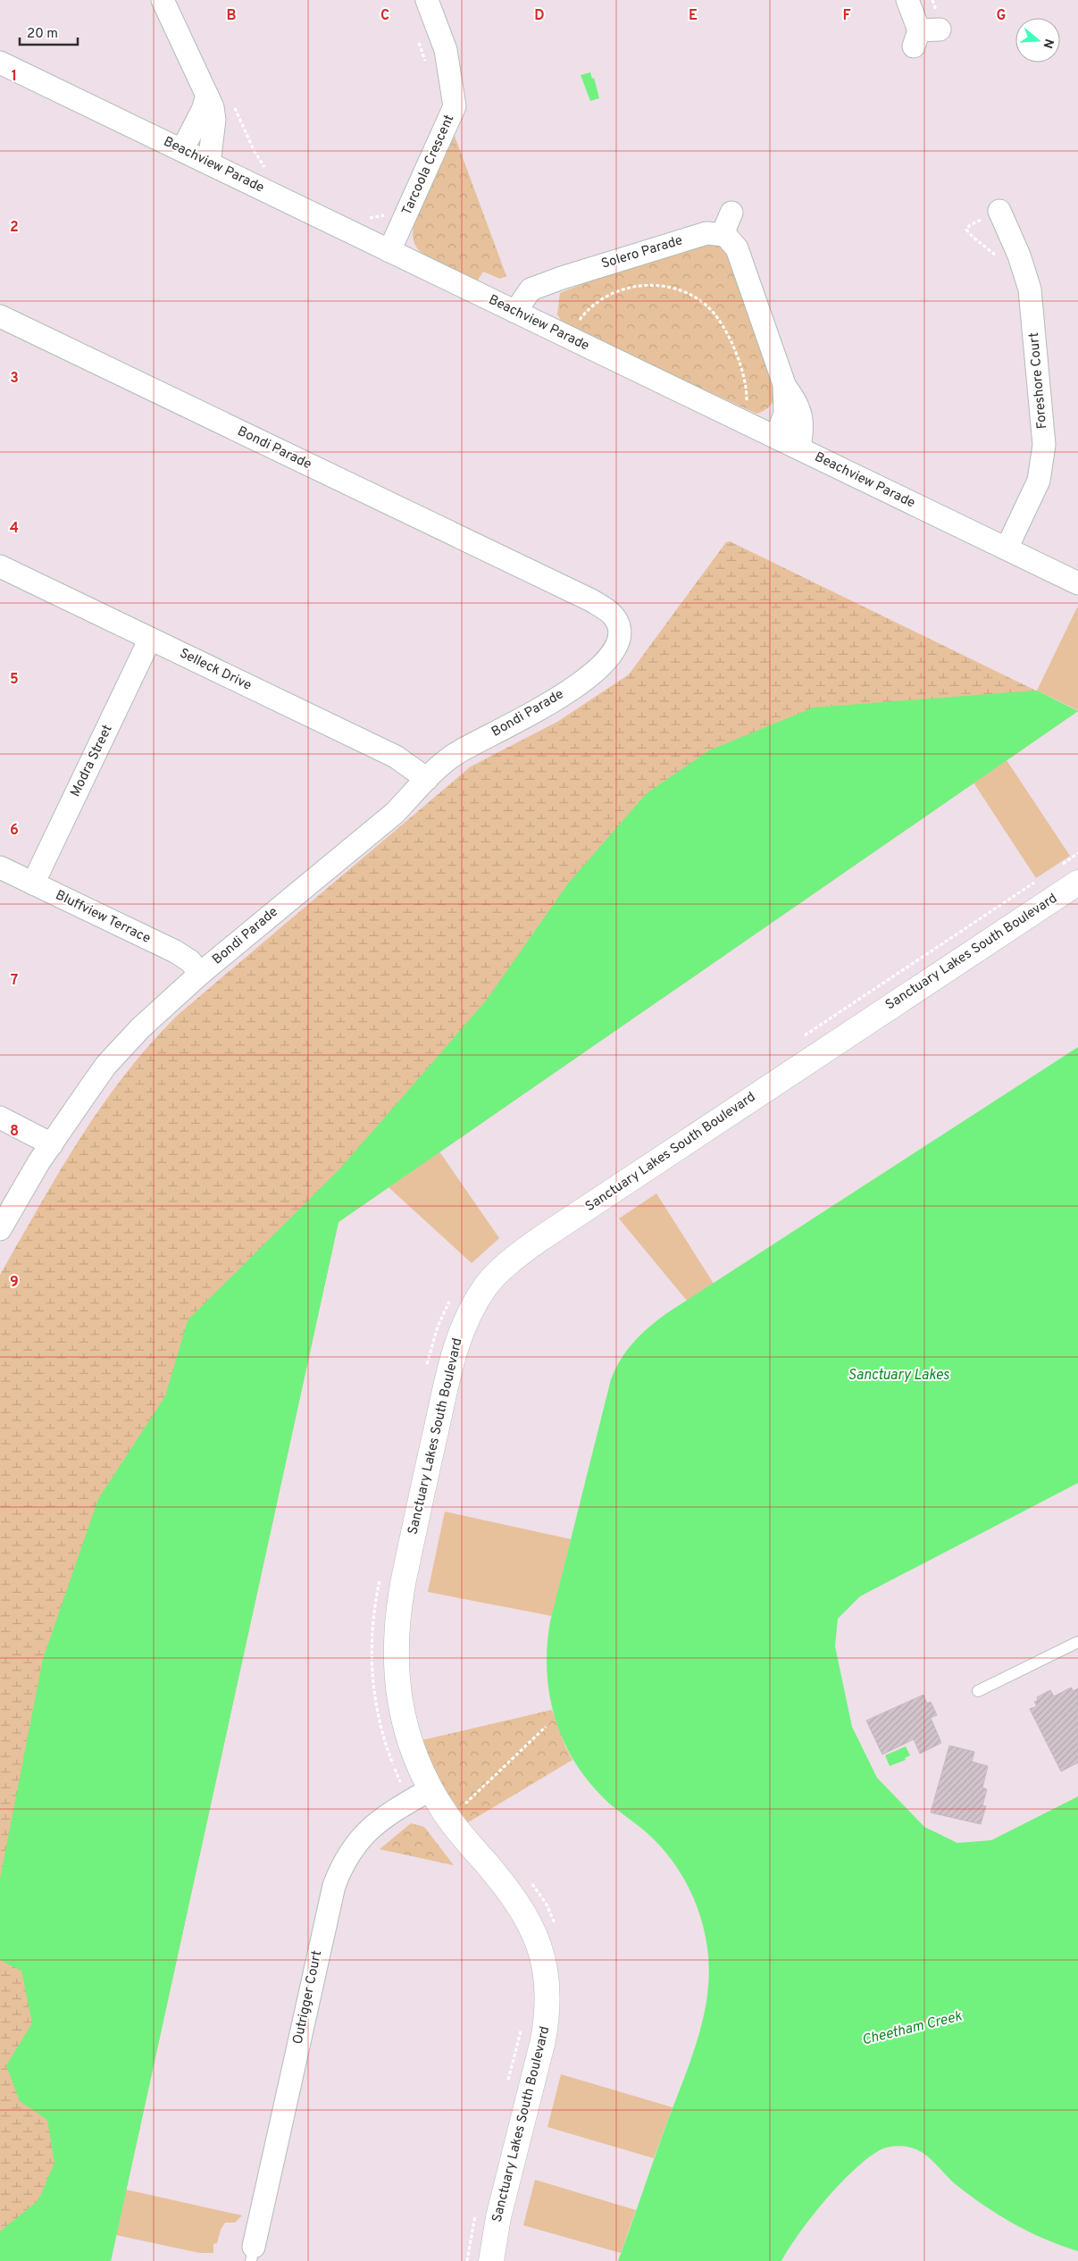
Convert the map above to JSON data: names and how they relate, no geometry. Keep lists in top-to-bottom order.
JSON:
{
  "streets": {
    "street": [
      "Beachview Parade",
      "Tarcoola Crescent",
      "Solero Parade",
      "Foreshore Court",
      "Bondi Parade",
      "Selleck Drive",
      "Modra Street",
      "Bluffview Terrace",
      "Sanctuary Lakes South Boulevard",
      "Outrigger Court"
    ]
  },
  "crossings": [
    ["Beachview Parade", "Tarcoola Crescent"],
    ["Beachview Parade", "Solero Parade"],
    ["Beachview Parade", "Foreshore Court"],
    ["Bondi Parade", "Selleck Drive"],
    ["Bondi Parade", "Bluffview Terrace"],
    ["Selleck Drive", "Modra Street"],
    ["Modra Street", "Bluffview Terrace"],
    ["Sanctuary Lakes South Boulevard", "Outrigger Court"]
  ],
  "water": ["Sanctuary Lakes", "Cheetham Creek"],
  "scale_bar": "20 m",
  "north": "right",
  "grid": {
    "columns": [
      "B",
      "C",
      "D",
      "E",
      "F",
      "G"
    ],
    "rows": [
      "1",
      "2",
      "3",
      "4",
      "5",
      "6",
      "7",
      "8",
      "9"
    ]
  }
}
